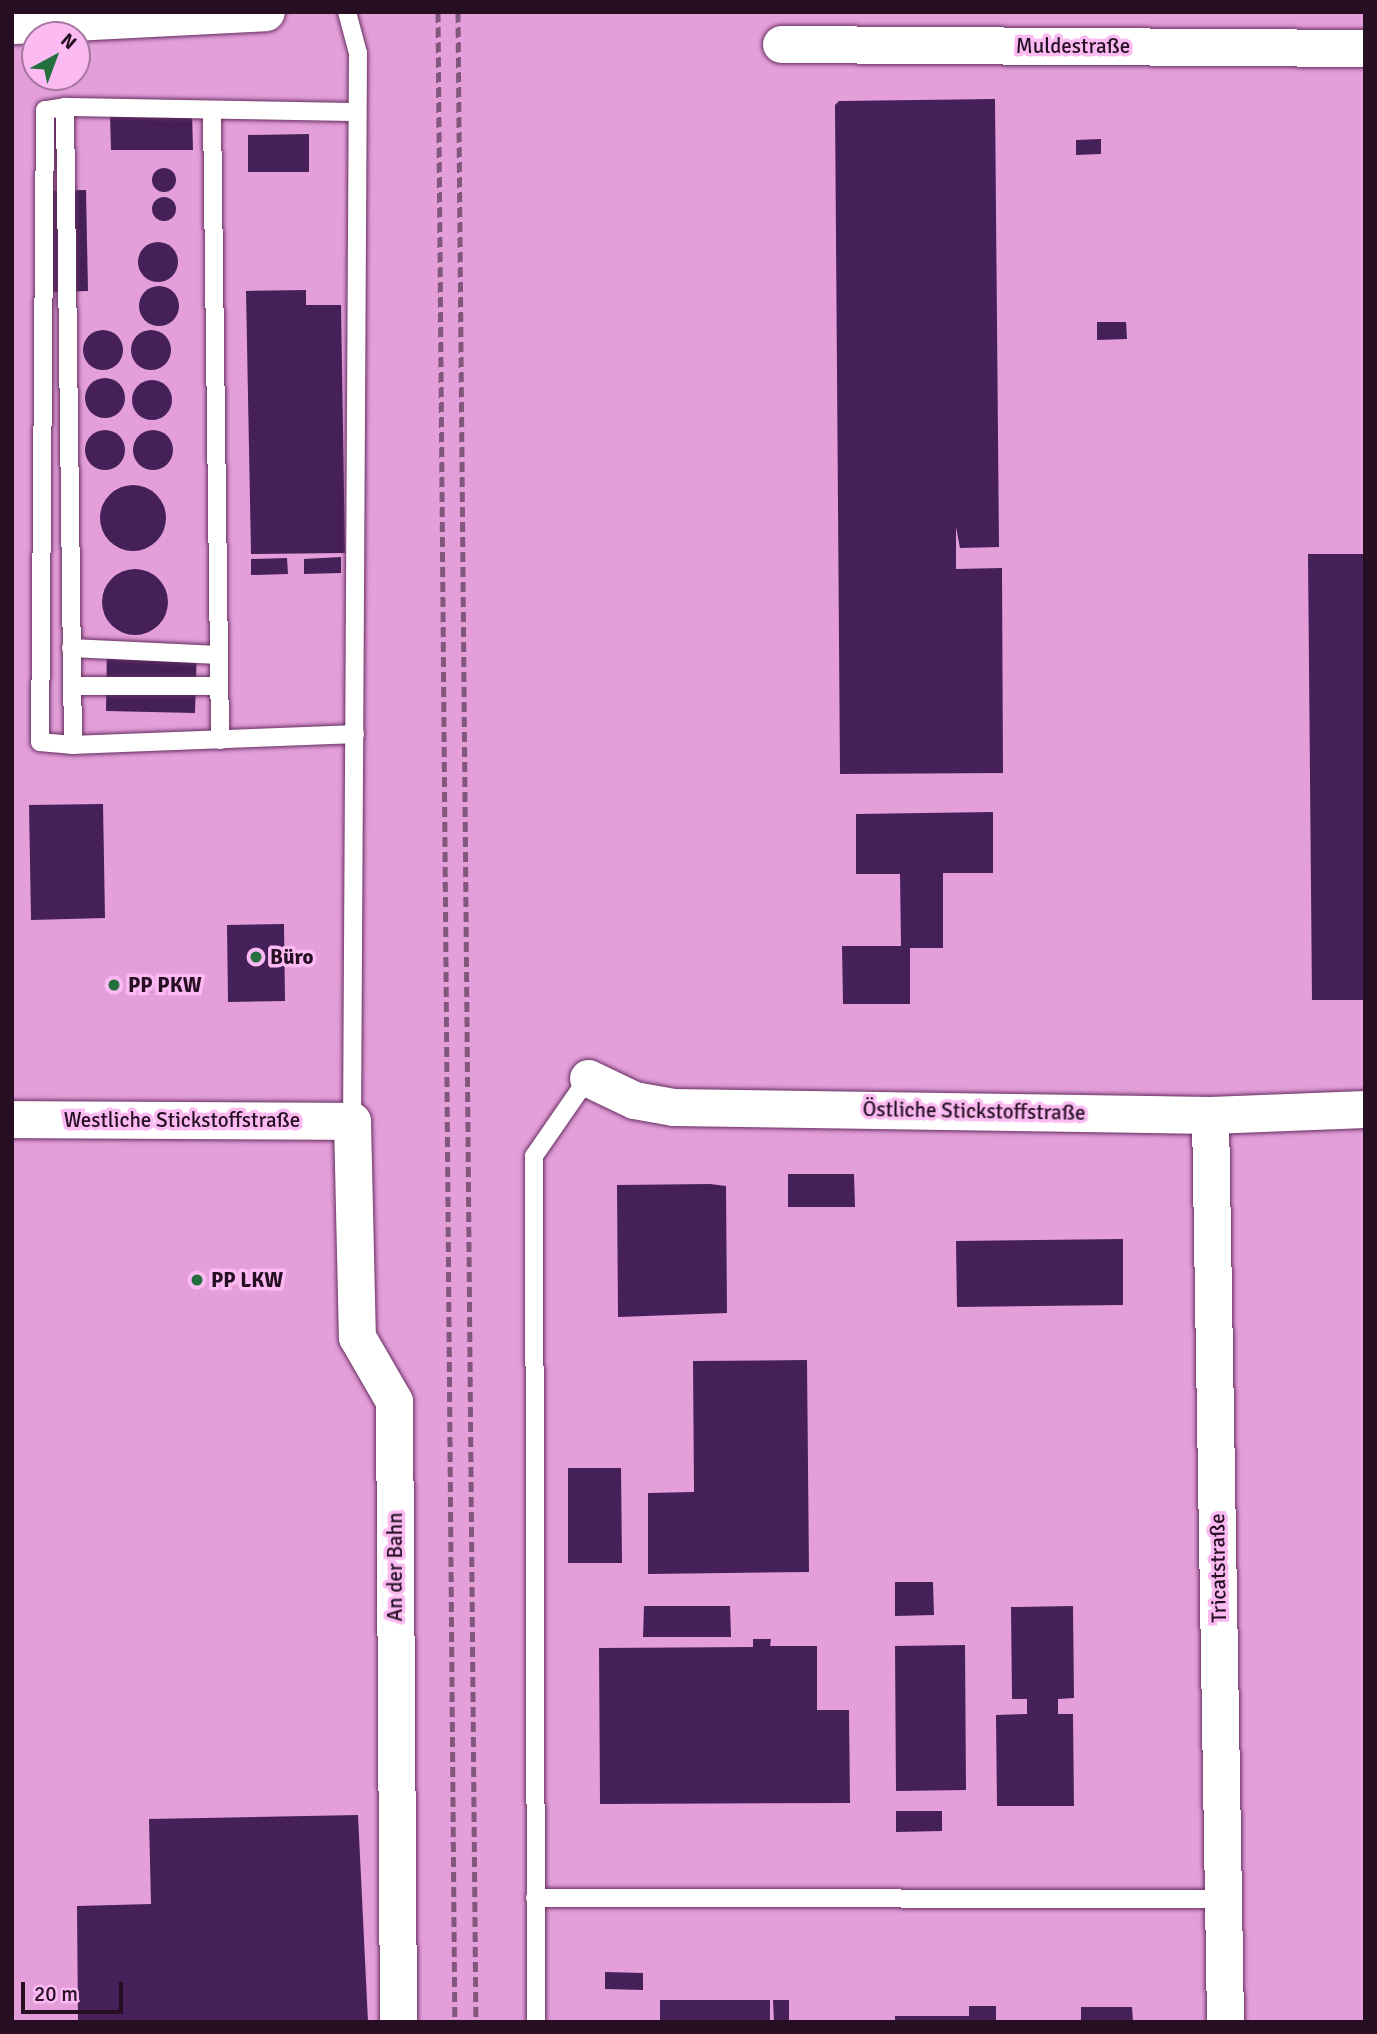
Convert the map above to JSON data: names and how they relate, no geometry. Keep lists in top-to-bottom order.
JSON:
{
  "streets": {
    "street": [
      "Muldestraße",
      "Östliche Stickstoffstraße",
      "Westliche Stickstoffstraße",
      "An der Bahn",
      "Tricatstraße"
    ]
  },
  "crossings": [
    ["Östliche Stickstoffstraße", "Tricatstraße"],
    ["Westliche Stickstoffstraße", "An der Bahn"]
  ],
  "places": ["Büro", "PP PKW", "PP LKW"],
  "scale_bar": "20 m",
  "north": "top right"
}
